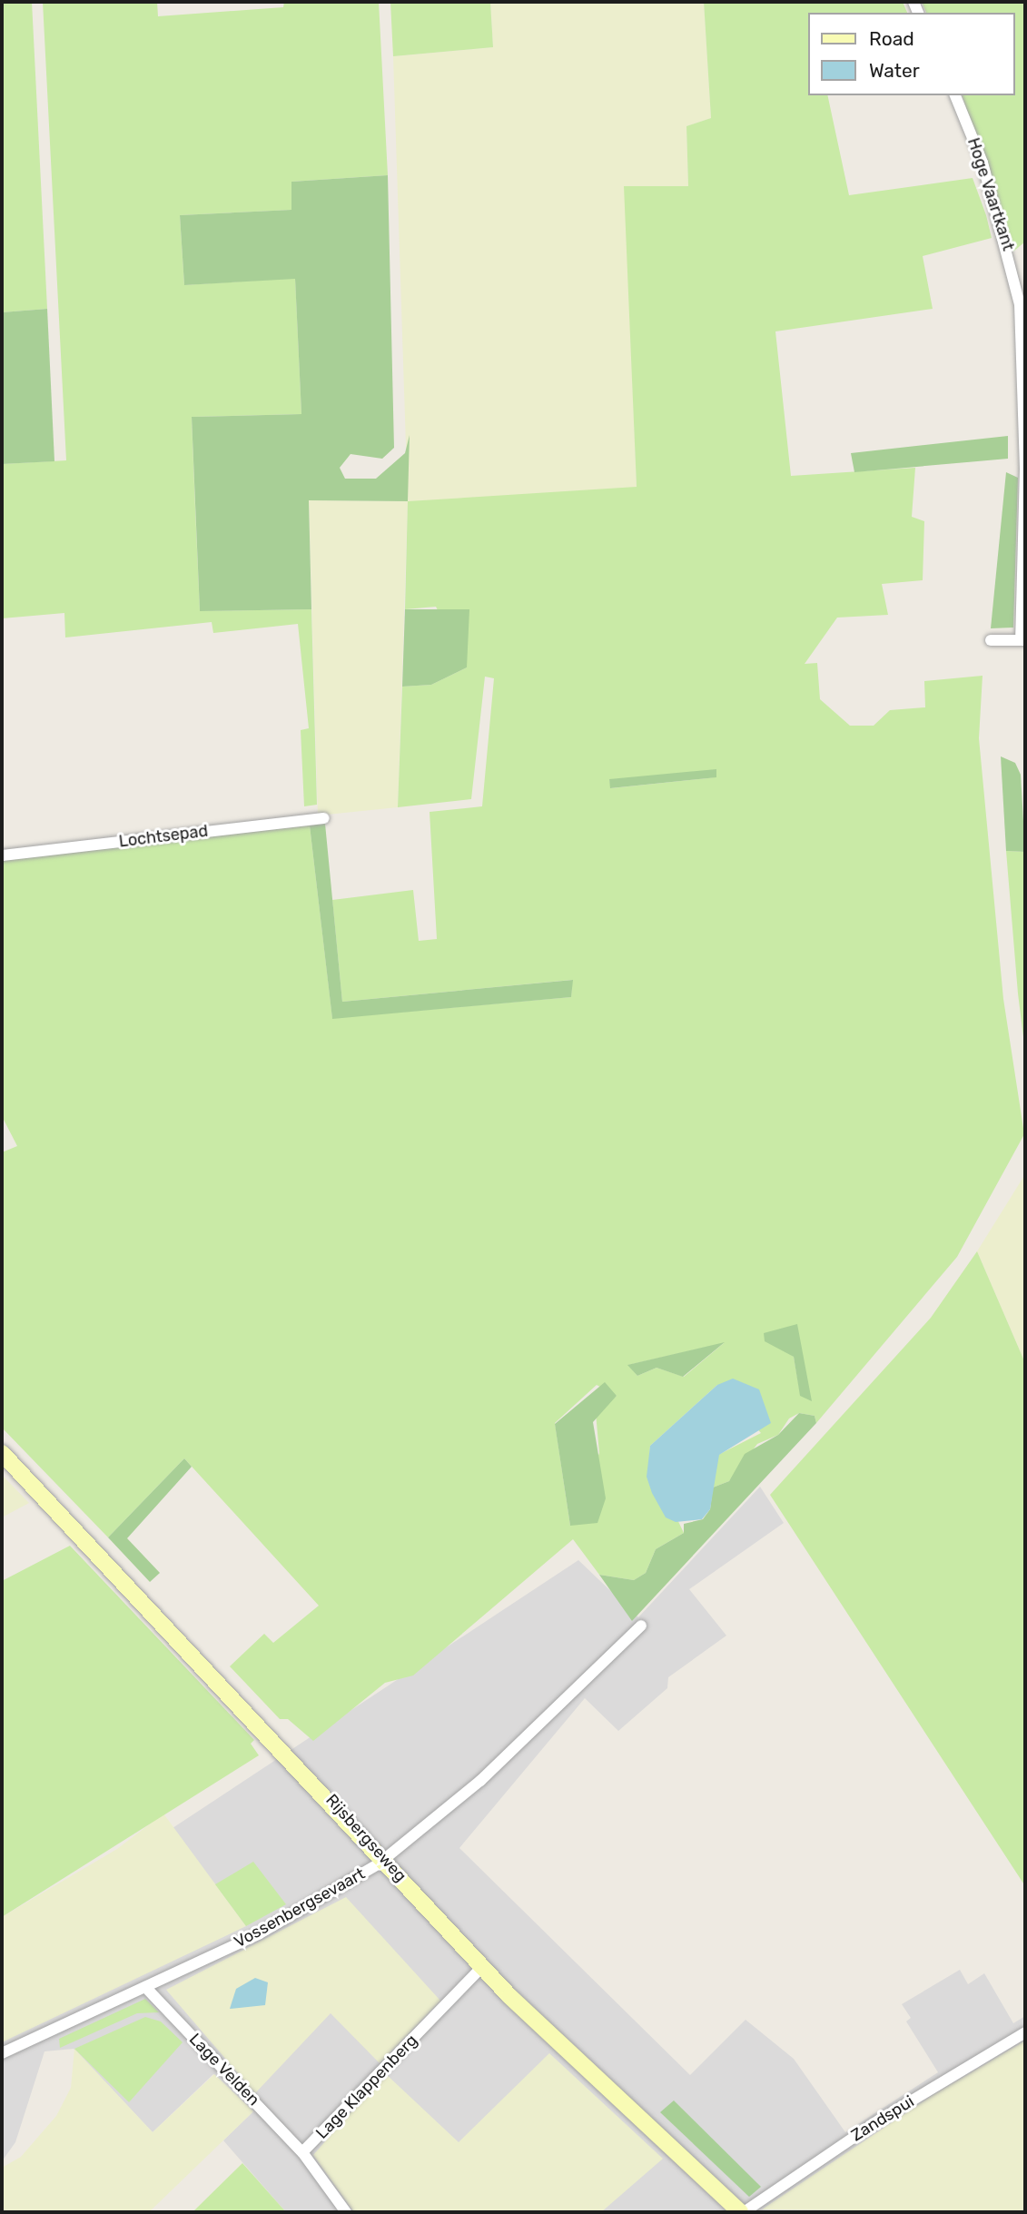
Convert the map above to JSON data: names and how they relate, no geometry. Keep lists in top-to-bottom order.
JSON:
{
  "streets": {
    "main road": ["Rijsbergseweg"],
    "street": [
      "Hoge Vaartkant",
      "Lochtsepad",
      "Vossenbergsevaart",
      "Lage Velden",
      "Lage Klappenberg",
      "Zandspui"
    ]
  },
  "crossings": [
    ["Rijsbergseweg", "Vossenbergsevaart"],
    ["Rijsbergseweg", "Lage Klappenberg"],
    ["Rijsbergseweg", "Zandspui"],
    ["Vossenbergsevaart", "Lage Velden"],
    ["Lage Velden", "Lage Klappenberg"]
  ],
  "legend": ["Road", "Water"]
}
